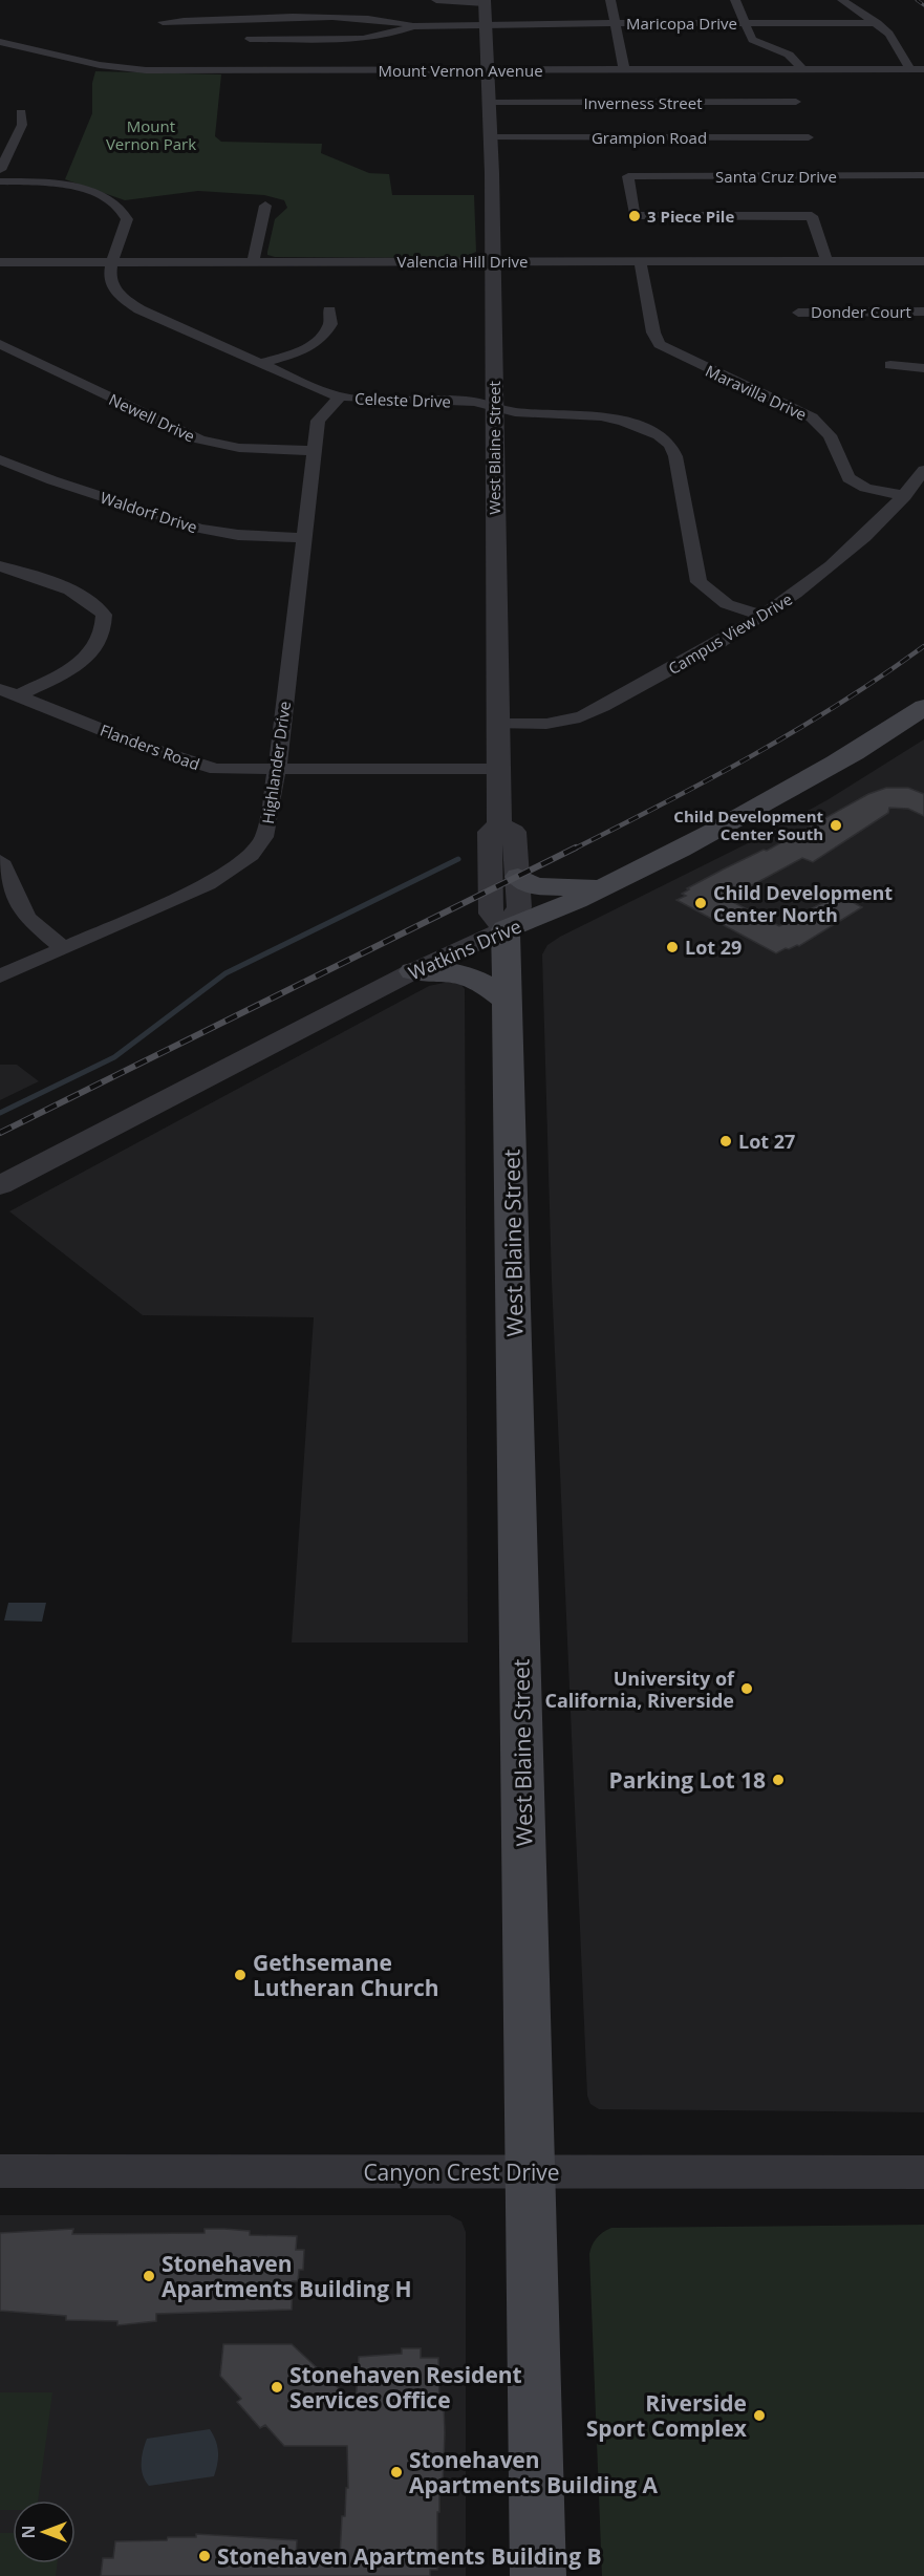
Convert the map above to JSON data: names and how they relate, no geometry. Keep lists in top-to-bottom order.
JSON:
{
  "streets": {
    "main road": ["West Blaine Street", "Watkins Drive"],
    "street": [
      "Maricopa Drive",
      "Mount Vernon Avenue",
      "Inverness Street",
      "Grampion Road",
      "Santa Cruz Drive",
      "Valencia Hill Drive",
      "Donder Court",
      "Maravilla Drive",
      "Celeste Drive",
      "Newell Drive",
      "Waldorf Drive",
      "Campus View Drive",
      "Flanders Road",
      "Highlander Drive",
      "Canyon Crest Drive"
    ]
  },
  "crossings": [
    ["Maricopa Drive", "West Blaine Street"],
    ["Mount Vernon Avenue", "Inverness Street"],
    ["Mount Vernon Avenue", "West Blaine Street"],
    ["Inverness Street", "West Blaine Street"],
    ["Grampion Road", "West Blaine Street"],
    ["Santa Cruz Drive", "Valencia Hill Drive"],
    ["Valencia Hill Drive", "Maravilla Drive"],
    ["Valencia Hill Drive", "Celeste Drive"],
    ["Valencia Hill Drive", "West Blaine Street"],
    ["Maravilla Drive", "Campus View Drive"],
    ["Celeste Drive", "West Blaine Street"],
    ["Celeste Drive", "Campus View Drive"],
    ["Celeste Drive", "Highlander Drive"],
    ["Newell Drive", "Highlander Drive"],
    ["West Blaine Street", "Campus View Drive"],
    ["West Blaine Street", "Flanders Road"],
    ["West Blaine Street", "Watkins Drive"],
    ["West Blaine Street", "Canyon Crest Drive"],
    ["Waldorf Drive", "Highlander Drive"],
    ["Flanders Road", "Highlander Drive"]
  ],
  "parks": ["Mount Vernon Park"],
  "places": [
    "3 Piece Pile",
    "Child Development Center South",
    "Child Development Center North",
    "Lot 29",
    "Lot 27",
    "University of California, Riverside",
    "Parking Lot 18",
    "Gethsemane Lutheran Church",
    "Stonehaven Apartments Building H",
    "Stonehaven Resident Services Office",
    "Riverside Sport Complex",
    "Stonehaven Apartments Building A",
    "Stonehaven Apartments Building B"
  ],
  "north": "left"
}
